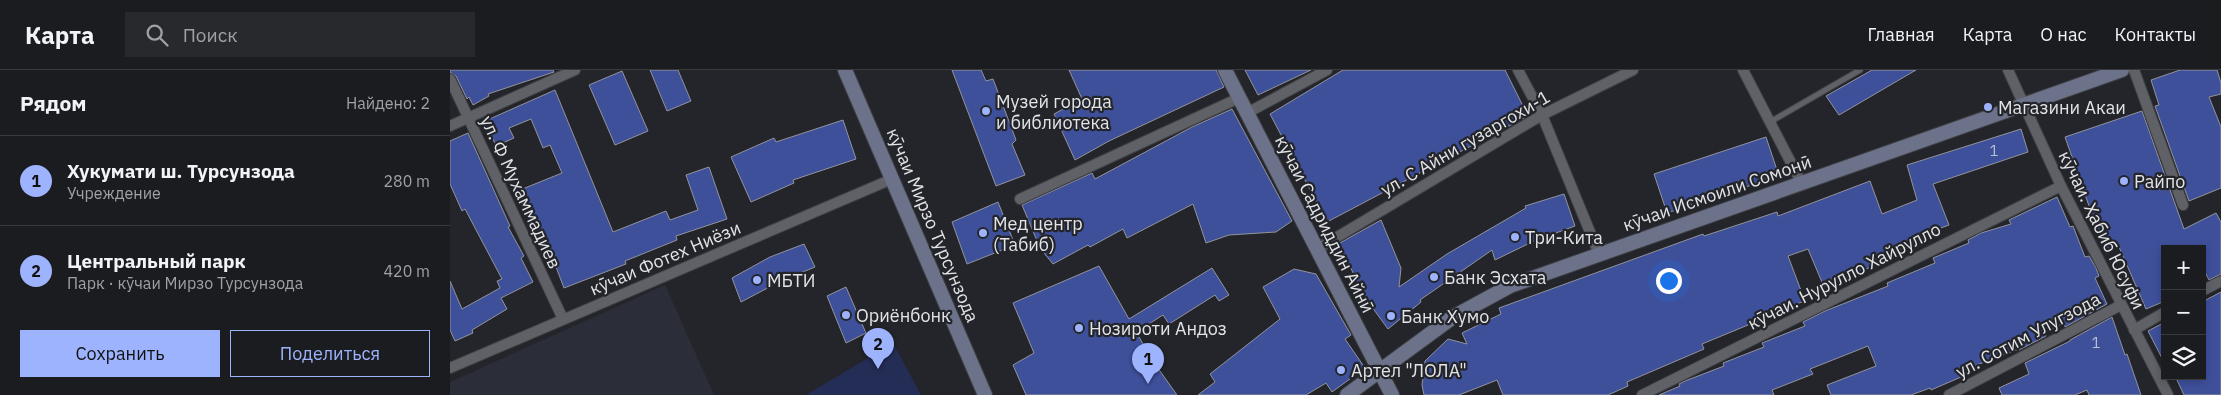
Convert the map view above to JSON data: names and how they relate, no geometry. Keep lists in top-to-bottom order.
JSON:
{
  "streets": {
    "street": [
      "ул. С Айни гузаргохи-1",
      "ул. Ф Мухаммадиев",
      "кӯчаи Исмоили Сомонӣ",
      "кӯчаи Садриддин Айнӣ",
      "кӯчаи Мирзо Турсунзода",
      "кӯчаи. Ҳабиб Юсуфи",
      "кӯчаи Фотех Ниёзи",
      "кӯчаи. Нурулло Хайрулло",
      "ул. Сотим Улугзода"
    ]
  },
  "crossings": [
    ["ул. С Айни гузаргохи-1", "кӯчаи Садриддин Айнӣ"],
    ["ул. Ф Мухаммадиев", "кӯчаи Фотех Ниёзи"],
    ["кӯчаи Исмоили Сомонӣ", "кӯчаи Садриддин Айнӣ"],
    ["кӯчаи Исмоили Сомонӣ", "кӯчаи. Ҳабиб Юсуфи"],
    ["кӯчаи Мирзо Турсунзода", "кӯчаи Фотех Ниёзи"],
    ["кӯчаи. Ҳабиб Юсуфи", "кӯчаи. Нурулло Хайрулло"],
    ["кӯчаи. Ҳабиб Юсуфи", "ул. Сотим Улугзода"]
  ],
  "places": [
    "Магазини Акаи",
    "Музей города и библиотека",
    "Райпо",
    "Мед центр (Табиб)",
    "Три-Кита",
    "Банк Эсхата",
    "МБТИ",
    "Ориёнбонк",
    "Банк Хумо",
    "Нозироти Андоз",
    "Артел \"ЛОЛА\""
  ],
  "house_numbers": ["1", "1"],
  "page": {
    "header": "Карта",
    "search": "Поиск",
    "nav": [
      "Главная",
      "Карта",
      "О нас",
      "Контакты"
    ],
    "heading": ["Рядом", "Найдено: 2"],
    "list": [
      {
        "mark": "1",
        "name": "Хукумати ш. Турсунзода",
        "note": "Учреждение",
        "value": "280 m"
      },
      {
        "mark": "2",
        "name": "Центральный парк",
        "note": "Парк · кӯчаи Мирзо Турсунзода",
        "value": "420 m"
      }
    ],
    "map_buttons": ["+", "−"],
    "buttons": ["Сохранить", "Поделиться"],
    "pins": ["2", "1"]
  }
}
